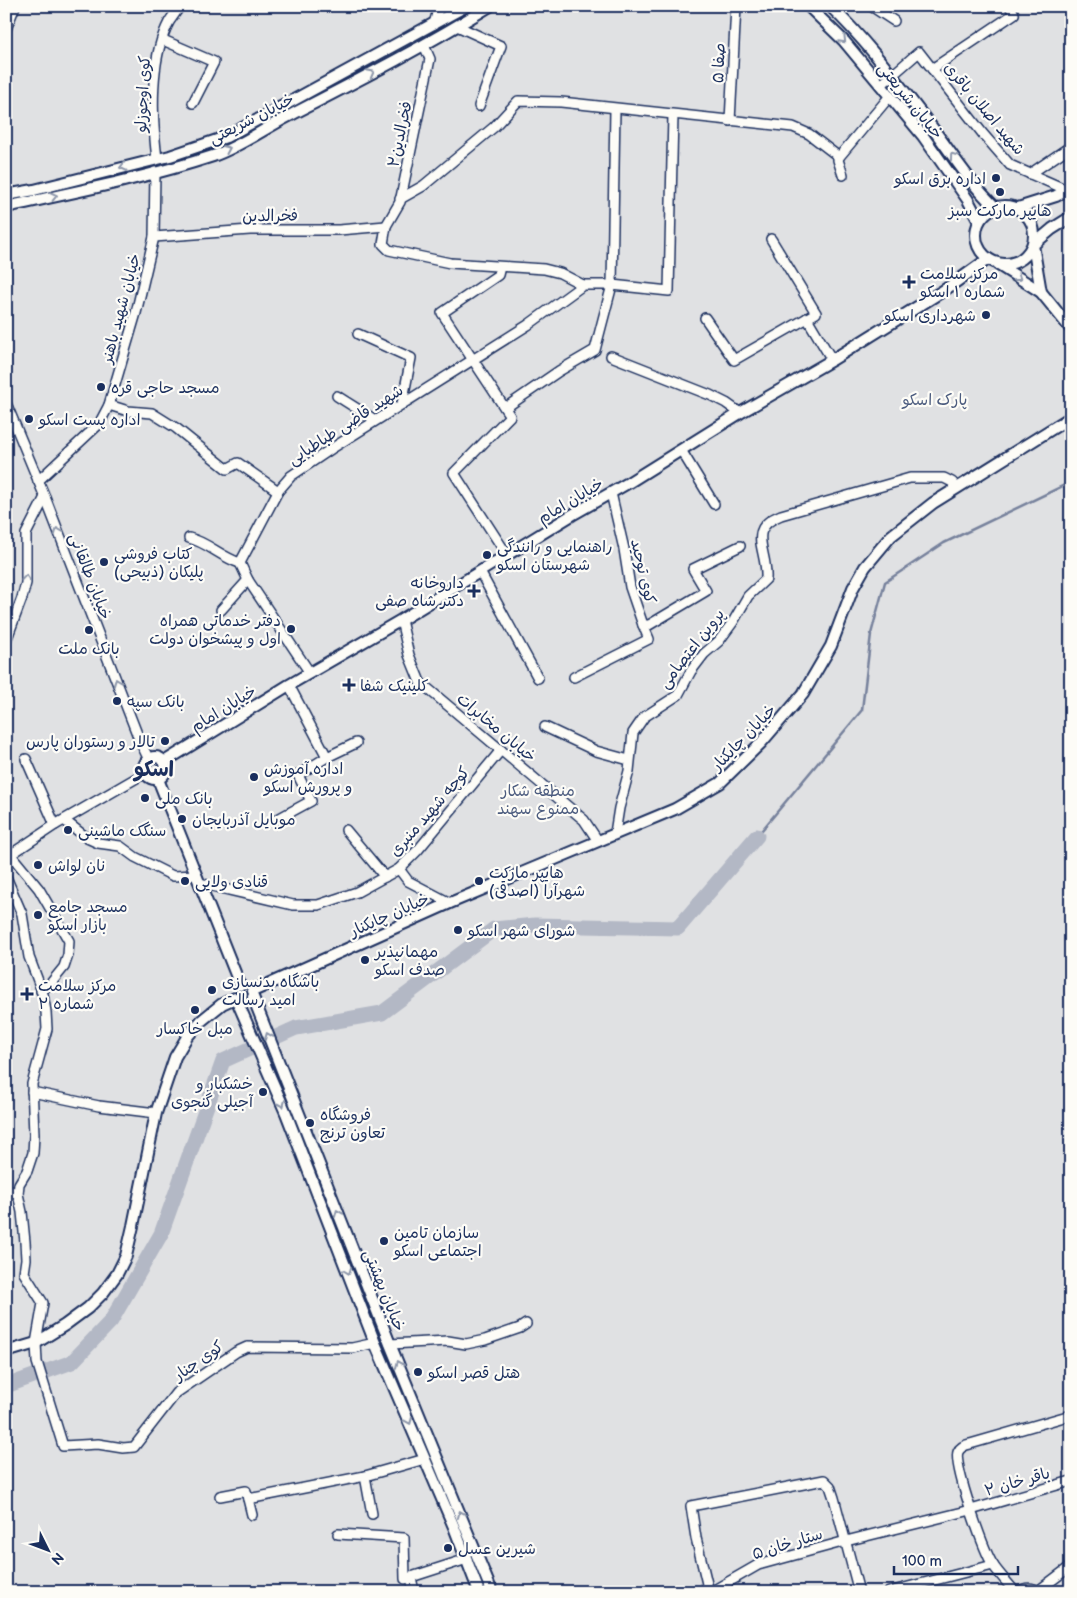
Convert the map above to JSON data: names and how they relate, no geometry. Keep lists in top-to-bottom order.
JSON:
{
  "streets": {
    "main road": [
      "خیابان شریعتی",
      "خیابان امام",
      "خیابان چایکنار",
      "خیابان بهشتی"
    ],
    "street": [
      "صفا ۵",
      "کوی اوجوزلو",
      "شهید اصلان باقری",
      "فخرالدین۲",
      "فخرالدین",
      "خیابان شهید باهنر",
      "شهید قاضی طباطبایی",
      "کوی توحید",
      "خیابان طالقانی",
      "پروین اعتصامی",
      "خیابان مخابرات",
      "کوچه شهید منبری",
      "کوی چنار",
      "باقر خان ۲",
      "ستار خان ۵"
    ]
  },
  "crossings": [
    ["کوی اوجوزلو", "خیابان شریعتی"],
    ["خیابان شریعتی", "شهید اصلان باقری"],
    ["خیابان شریعتی", "فخرالدین۲"],
    ["خیابان شریعتی", "خیابان شهید باهنر"],
    ["خیابان شریعتی", "خیابان امام"],
    ["فخرالدین۲", "فخرالدین"],
    ["فخرالدین", "خیابان شهید باهنر"],
    ["خیابان شهید باهنر", "خیابان طالقانی"],
    ["خیابان امام", "کوی توحید"],
    ["خیابان امام", "خیابان طالقانی"],
    ["خیابان امام", "خیابان مخابرات"],
    ["پروین اعتصامی", "خیابان چایکنار"],
    ["خیابان مخابرات", "خیابان چایکنار"],
    ["خیابان مخابرات", "کوچه شهید منبری"],
    ["خیابان چایکنار", "خیابان بهشتی"],
    ["خیابان بهشتی", "کوی چنار"],
    ["باقر خان ۲", "ستار خان ۵"]
  ],
  "one_way": ["خیابان طالقانی"],
  "districts": ["اسکو"],
  "parks": ["پارک اسکو", "منطقه شکار ممنوع سهند"],
  "places": {
    "other": [
      "اداره برق اسکو",
      "هایپر مارکت سبز",
      "شهرداری اسکو",
      "مسجد حاجی قره",
      "اداره پست اسکو",
      "راهنمایی و رانندگی شهرستان اسکو",
      "کتاب فروشی پلیکان (ذبیحی)",
      "دفتر خدماتی همراه اول و پیشخوان دولت",
      "بانک ملت",
      "بانک سپه",
      "تالار و رستوران پارس",
      "اداره آموزش و پرورش اسکو",
      "بانک ملی",
      "موبایل آذربایجان",
      "سنگک ماشینی",
      "نان لواش",
      "قنادی ولایی",
      "هایپر مارکت شهرآرا (اصدقی)",
      "مسجد جامع بازار اسکو",
      "شورای شهر اسکو",
      "مهمانپذیر صدف اسکو",
      "باشگاه بدنسازی امید رسالت",
      "مبل خاکسار",
      "خشکبار و آجیلی گنجوی",
      "فروشگاه تعاون ترنج",
      "سازمان تامین اجتماعی اسکو",
      "هتل قصر اسکو",
      "شیرین عسل"
    ],
    "health": [
      "مرکز سلامت شماره ۱ اسکو",
      "داروخانه دکتر شاه صفی",
      "کلینیک شفا",
      "مرکز سلامت شماره ۲"
    ]
  },
  "scale_bar": "100 m",
  "north": "bottom right"
}
